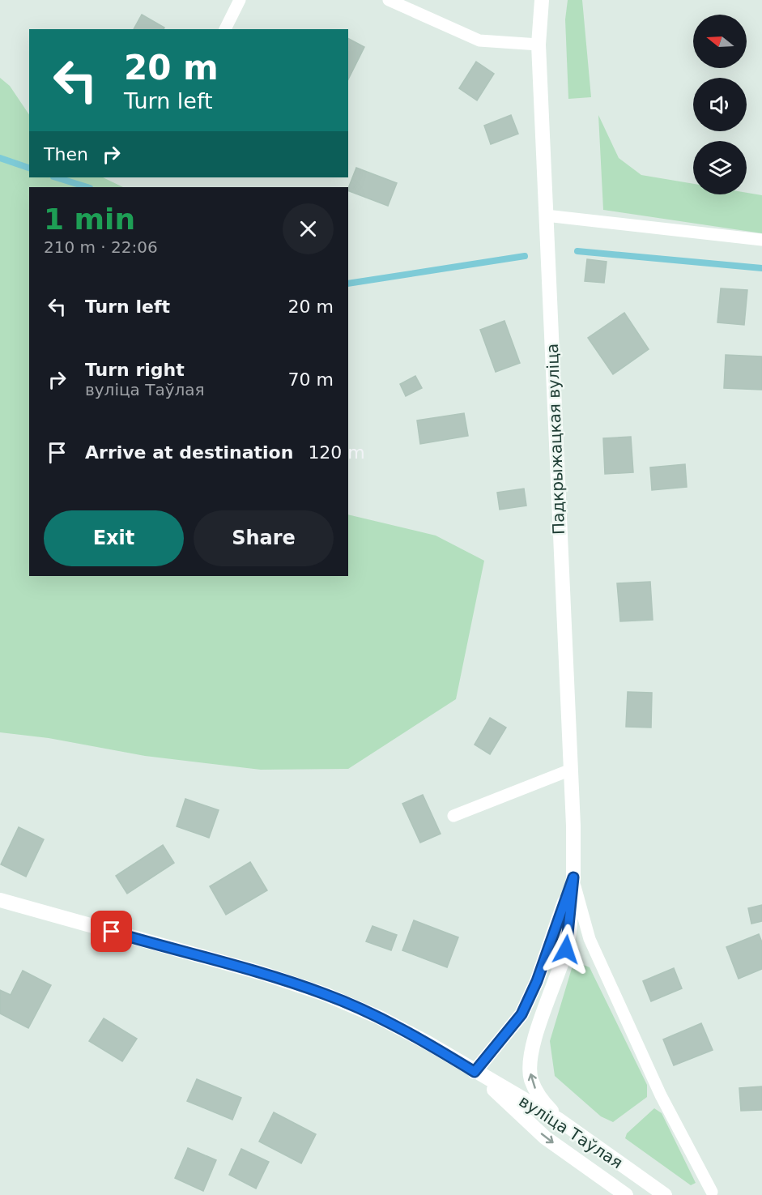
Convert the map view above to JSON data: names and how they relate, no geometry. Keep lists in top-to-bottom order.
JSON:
{
  "streets": {
    "main road": ["Падкрыжацкая вуліца", "вуліца Таўлая"]
  },
  "north": "left",
  "page": {
    "turn": ["20 m", "Turn left"],
    "then": "Then",
    "heading": ["1 min", "210 m · 22:06"],
    "list": [
      {
        "name": "Turn left",
        "value": "20 m"
      },
      {
        "name": "Turn right",
        "note": "вуліца Таўлая",
        "value": "70 m"
      },
      {
        "name": "Arrive at destination",
        "value": "120 m"
      }
    ],
    "buttons": ["Exit", "Share"]
  }
}
